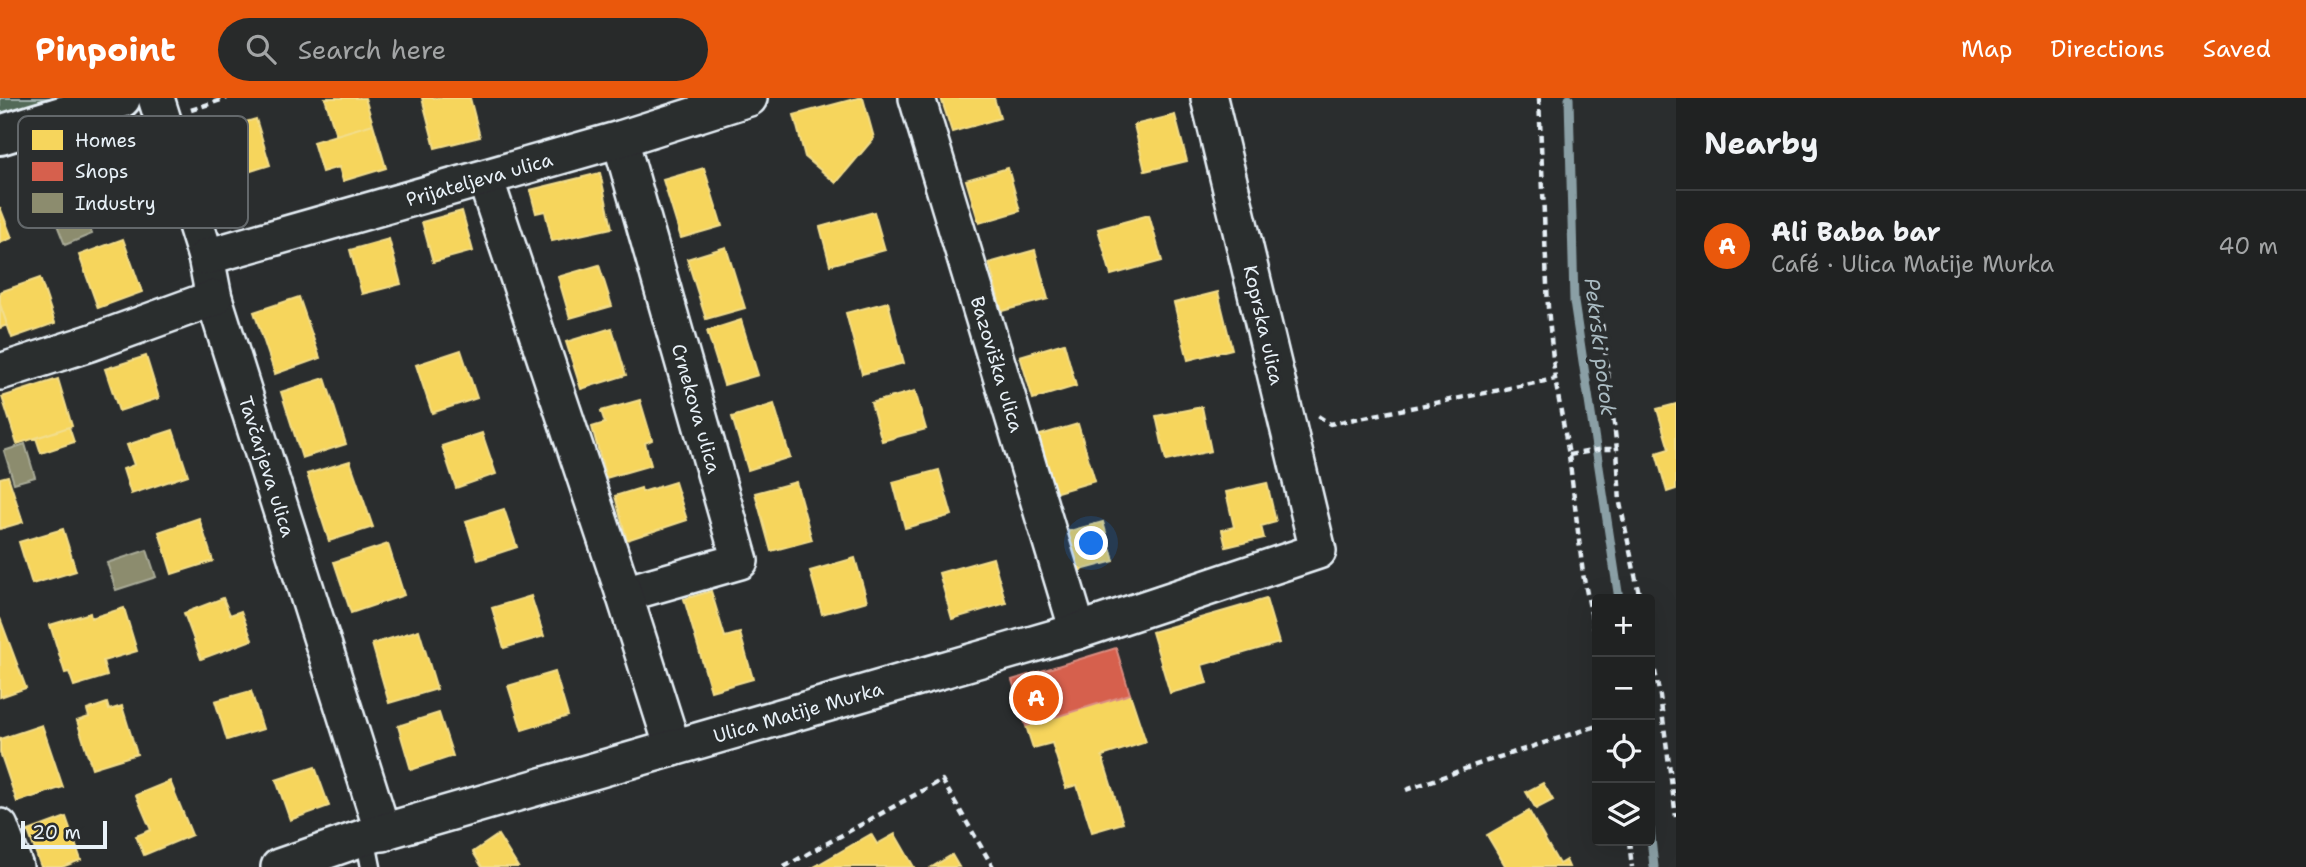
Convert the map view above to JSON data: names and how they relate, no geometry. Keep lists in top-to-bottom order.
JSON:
{
  "streets": {
    "street": [
      "Prijateljeva ulica",
      "Koprska ulica",
      "Bazoviška ulica",
      "Crnekova ulica",
      "Tavčarjeva ulica",
      "Ulica Matije Murka"
    ]
  },
  "crossings": [
    ["Prijateljeva ulica", "Crnekova ulica"],
    ["Prijateljeva ulica", "Tavčarjeva ulica"],
    ["Koprska ulica", "Ulica Matije Murka"],
    ["Bazoviška ulica", "Ulica Matije Murka"],
    ["Tavčarjeva ulica", "Ulica Matije Murka"]
  ],
  "water": ["Pekrski potok"],
  "legend": ["Homes", "Shops", "Industry"],
  "scale_bar": "20 m",
  "page": {
    "header": "Pinpoint",
    "search": "Search here",
    "nav": ["Map", "Directions", "Saved"],
    "heading": "Nearby",
    "list": [
      {
        "mark": "A",
        "name": "Ali Baba bar",
        "note": "Café · Ulica Matije Murka",
        "value": "40 m"
      }
    ],
    "map_buttons": ["+", "−"],
    "pins": "A",
    "scale": "20 m"
  }
}
